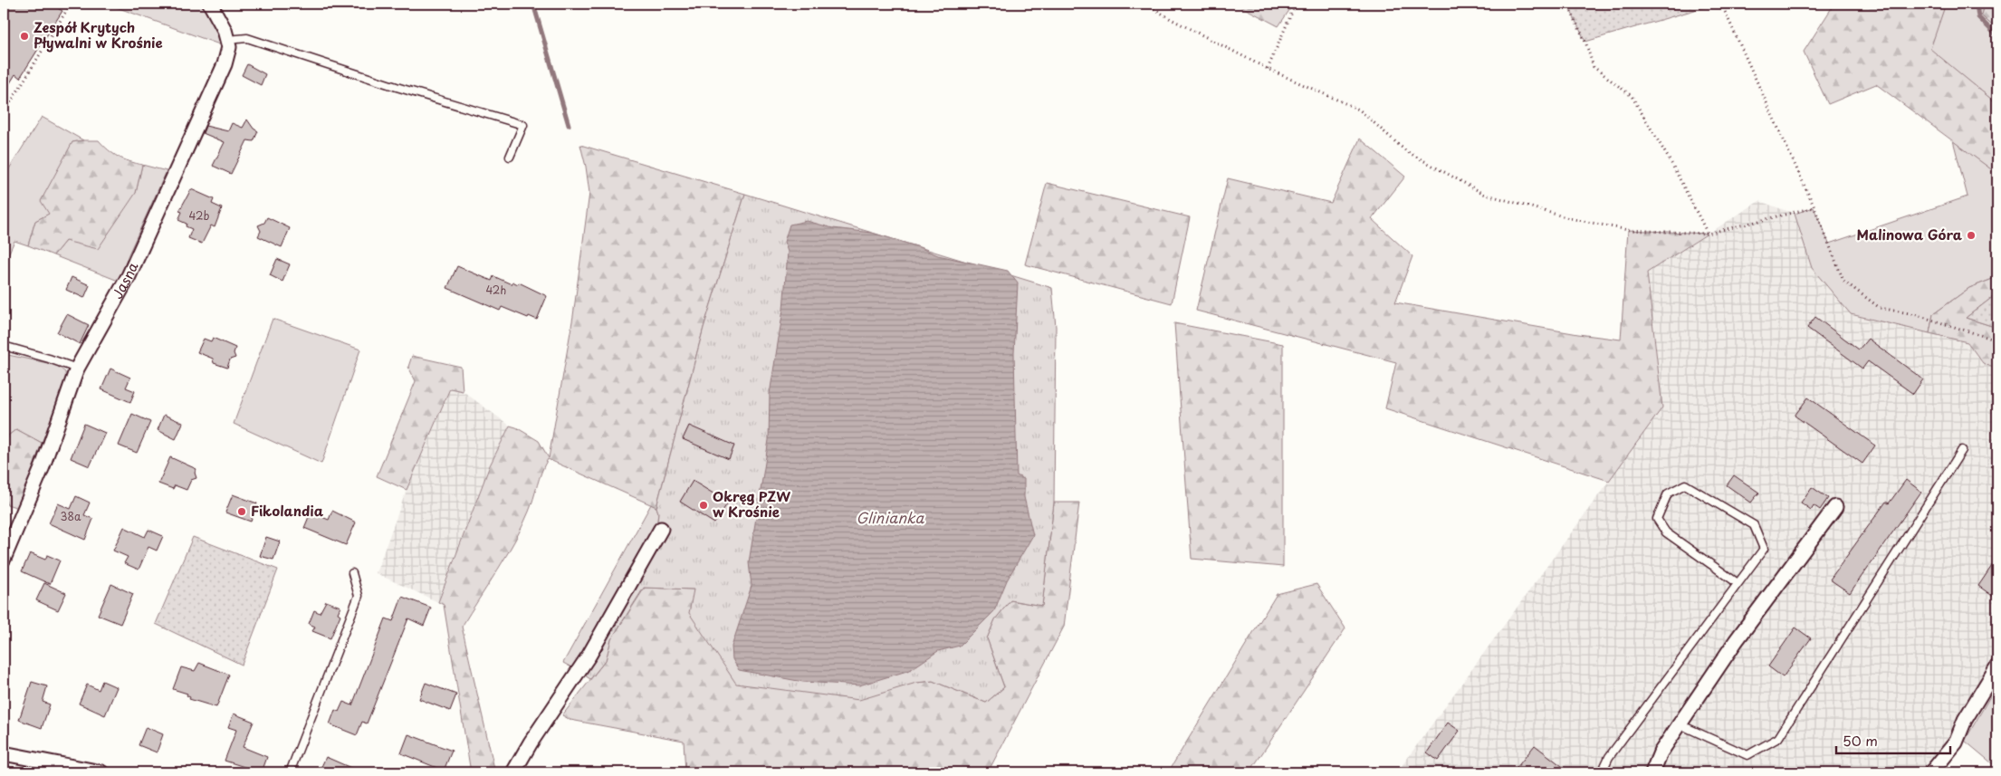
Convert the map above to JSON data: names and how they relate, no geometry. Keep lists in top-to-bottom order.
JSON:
{
  "streets": {
    "street": ["Jasna"]
  },
  "water": ["Glinianka"],
  "places": [
    "Zespół Krytych Pływalni w Krośnie",
    "Malinowa Góra",
    "Okręg PZW w Krośnie",
    "Fikolandia"
  ],
  "house_numbers": ["42b", "42h", "38a"],
  "scale_bar": "50 m"
}
